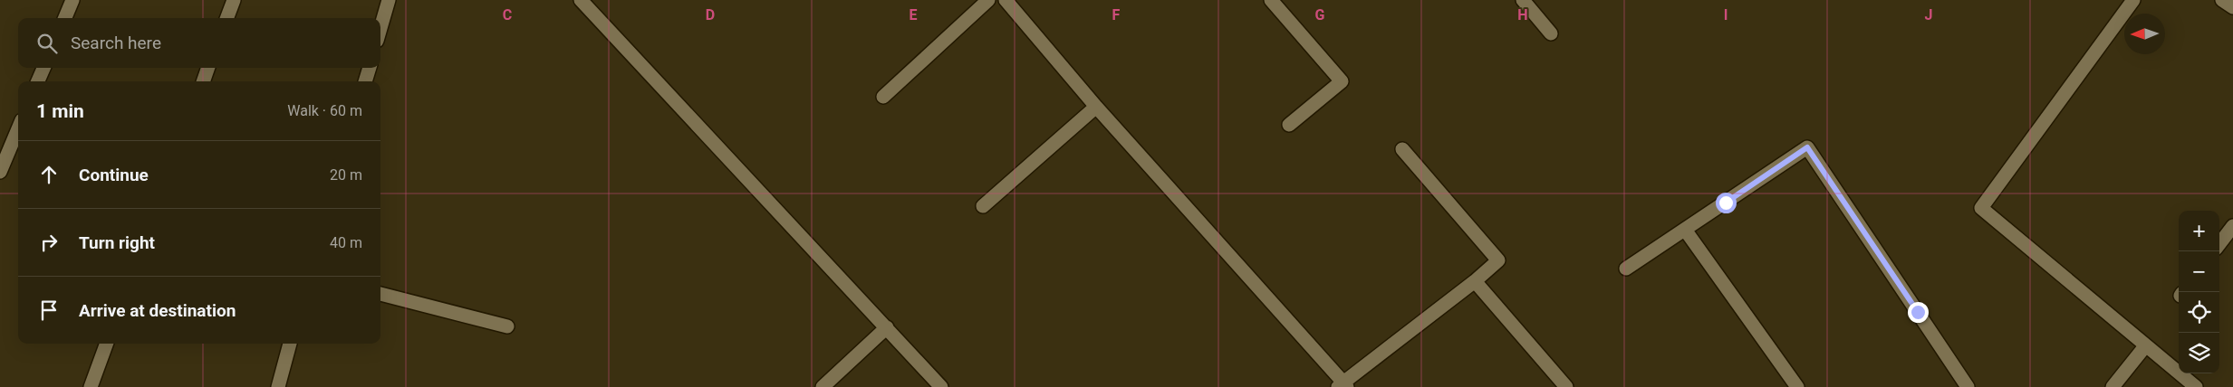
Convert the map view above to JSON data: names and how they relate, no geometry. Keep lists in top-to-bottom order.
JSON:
{
  "north": "left",
  "page": {
    "search": "Search here",
    "heading": ["1 min", "Walk · 60 m"],
    "list": [
      ["Continue", "20 m"],
      ["Turn right", "40 m"],
      "Arrive at destination"
    ],
    "map_buttons": ["+", "−"]
  },
  "grid": {
    "columns": [
      "C",
      "D",
      "E",
      "F",
      "G",
      "H",
      "I",
      "J"
    ]
  }
}
